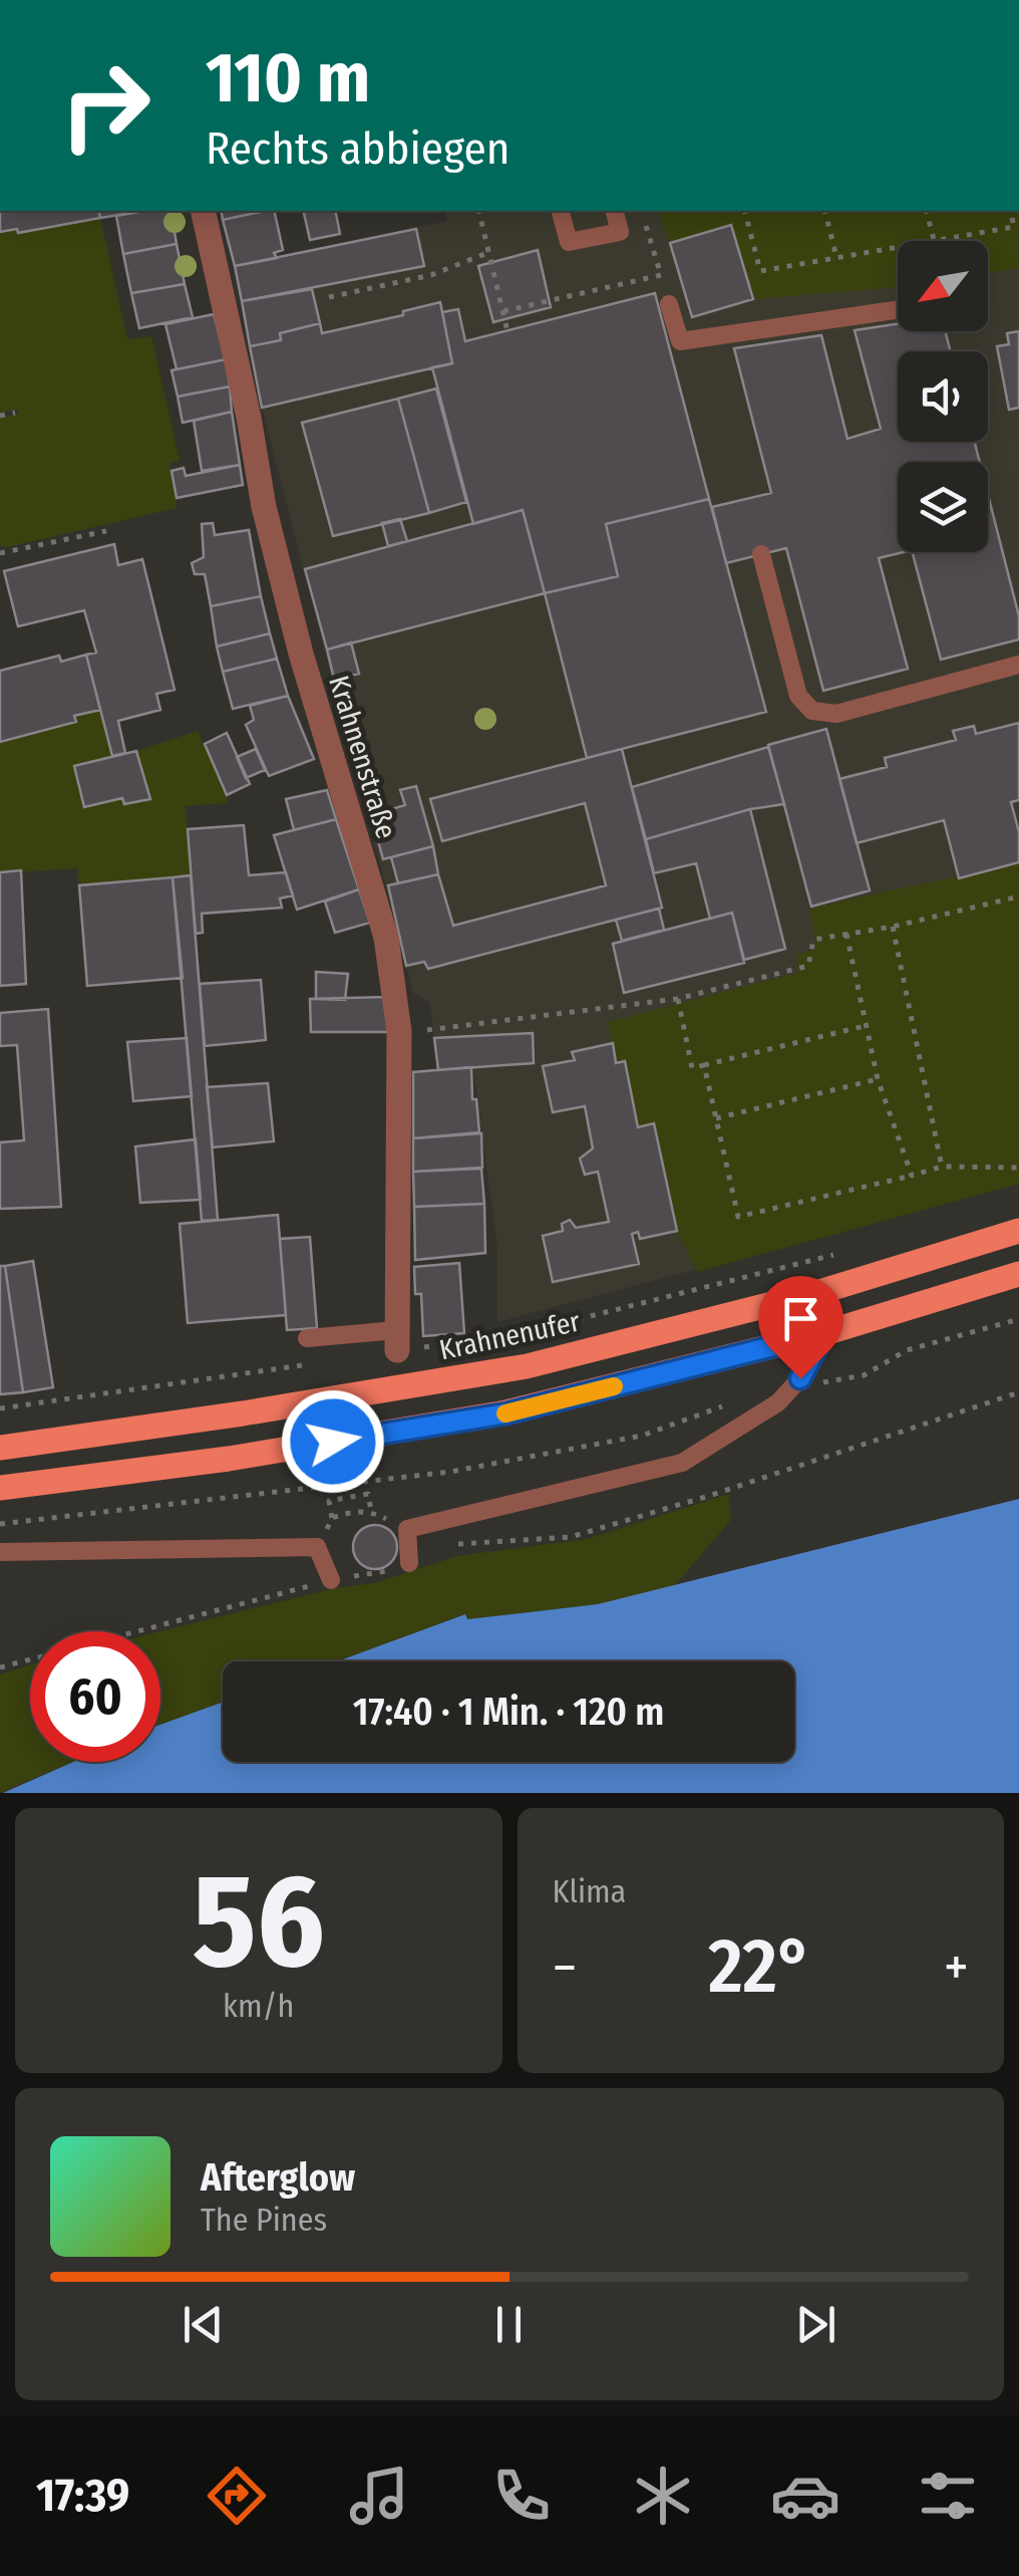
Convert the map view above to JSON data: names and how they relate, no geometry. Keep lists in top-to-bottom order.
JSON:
{
  "streets": {
    "main road": ["Krahnenufer"],
    "street": ["Krahnenstraße"]
  },
  "north": "bottom left",
  "page": {
    "turn": ["110 m", "Rechts abbiegen"],
    "limit": "60",
    "trip": "17:40 · 1 Min. · 120 m",
    "tile": [
      ["56", "km/h"],
      "Klima"
    ],
    "heat": ["−", "22°", "+"],
    "song": ["Afterglow", "The Pines"],
    "tabs": "17:39"
  }
}
